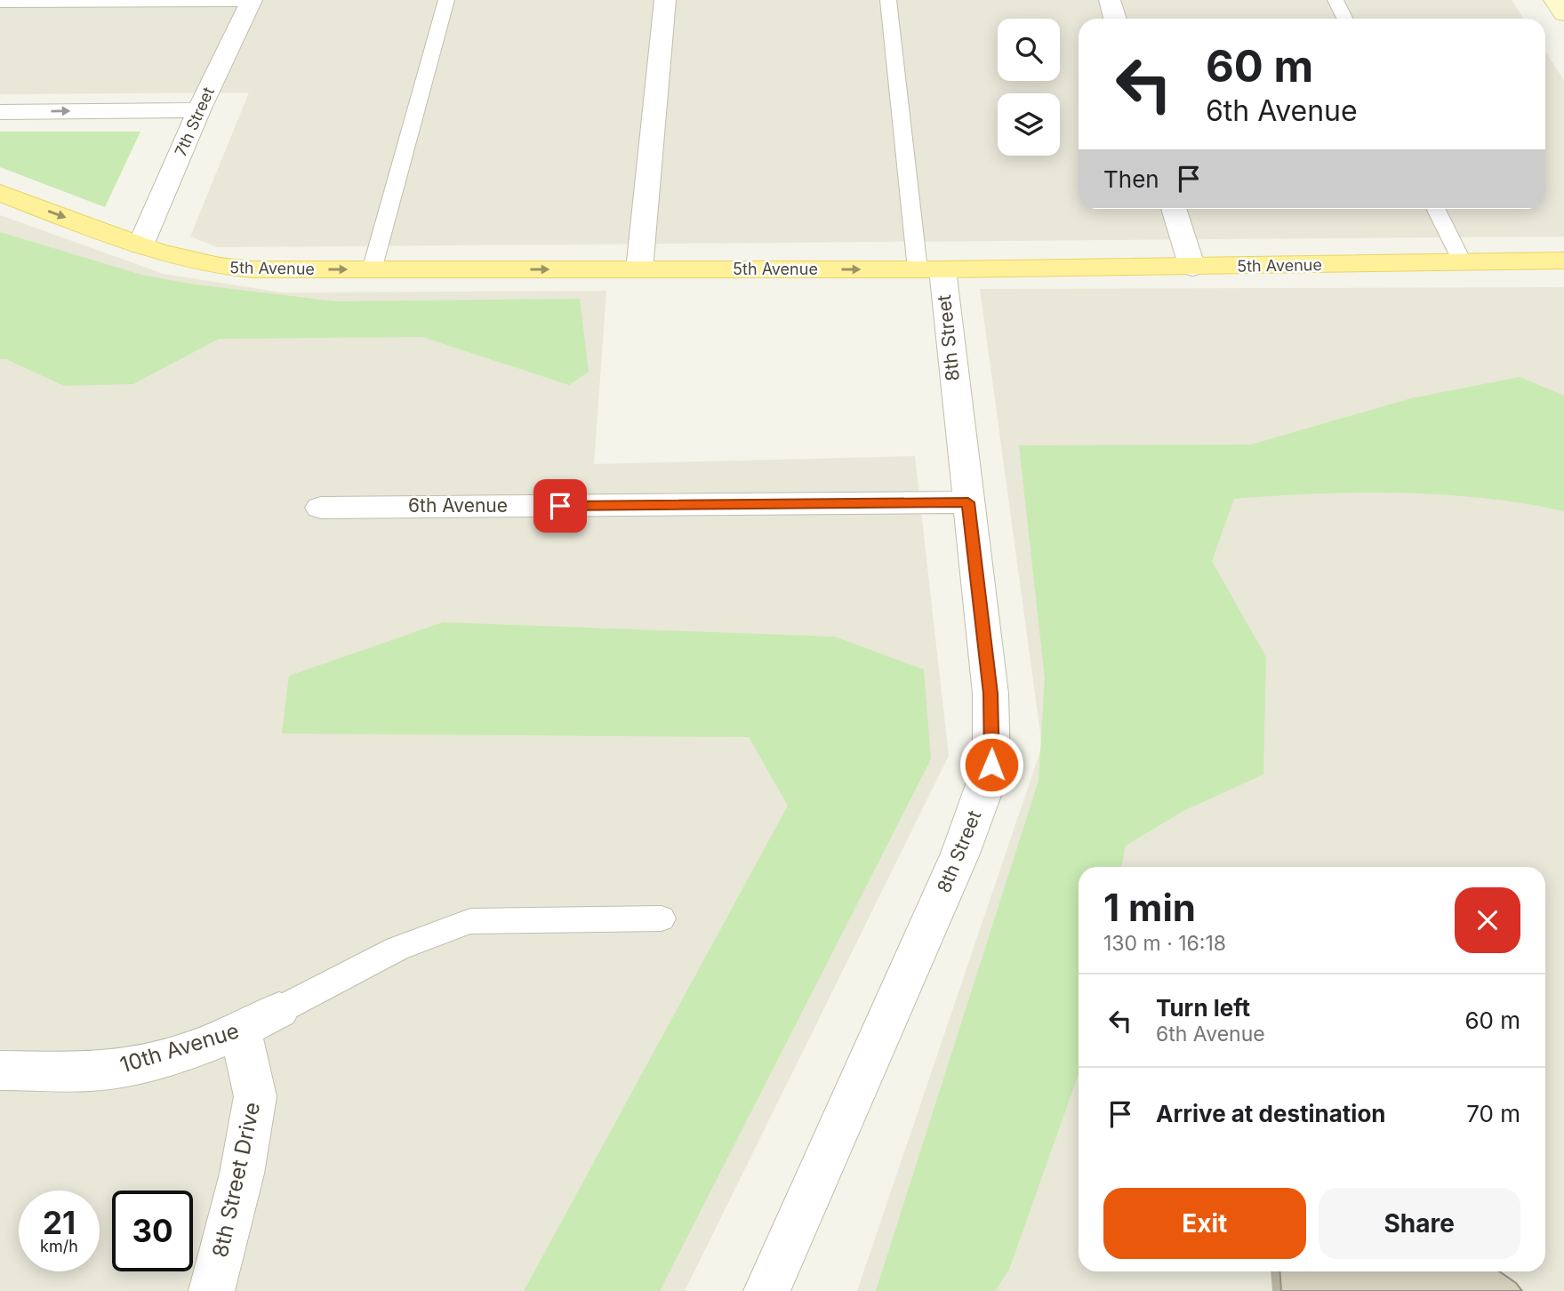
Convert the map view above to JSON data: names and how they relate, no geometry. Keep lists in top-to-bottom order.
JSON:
{
  "streets": {
    "main road": ["5th Avenue"],
    "street": [
      "7th Street",
      "8th Street",
      "6th Avenue",
      "10th Avenue",
      "8th Street Drive"
    ]
  },
  "crossings": [
    ["7th Street", "5th Avenue"],
    ["5th Avenue", "8th Street"],
    ["8th Street", "6th Avenue"],
    ["10th Avenue", "8th Street Drive"]
  ],
  "one_way": ["5th Avenue"],
  "page": {
    "turn": ["60 m", "6th Avenue"],
    "then": "Then",
    "heading": ["1 min", "130 m · 16:18"],
    "list": [
      {
        "name": "Turn left",
        "note": "6th Avenue",
        "value": "60 m"
      },
      {
        "name": "Arrive at destination",
        "value": "70 m"
      }
    ],
    "buttons": ["Exit", "Share"],
    "speed": "21 km/h",
    "limit": "30"
  }
}
